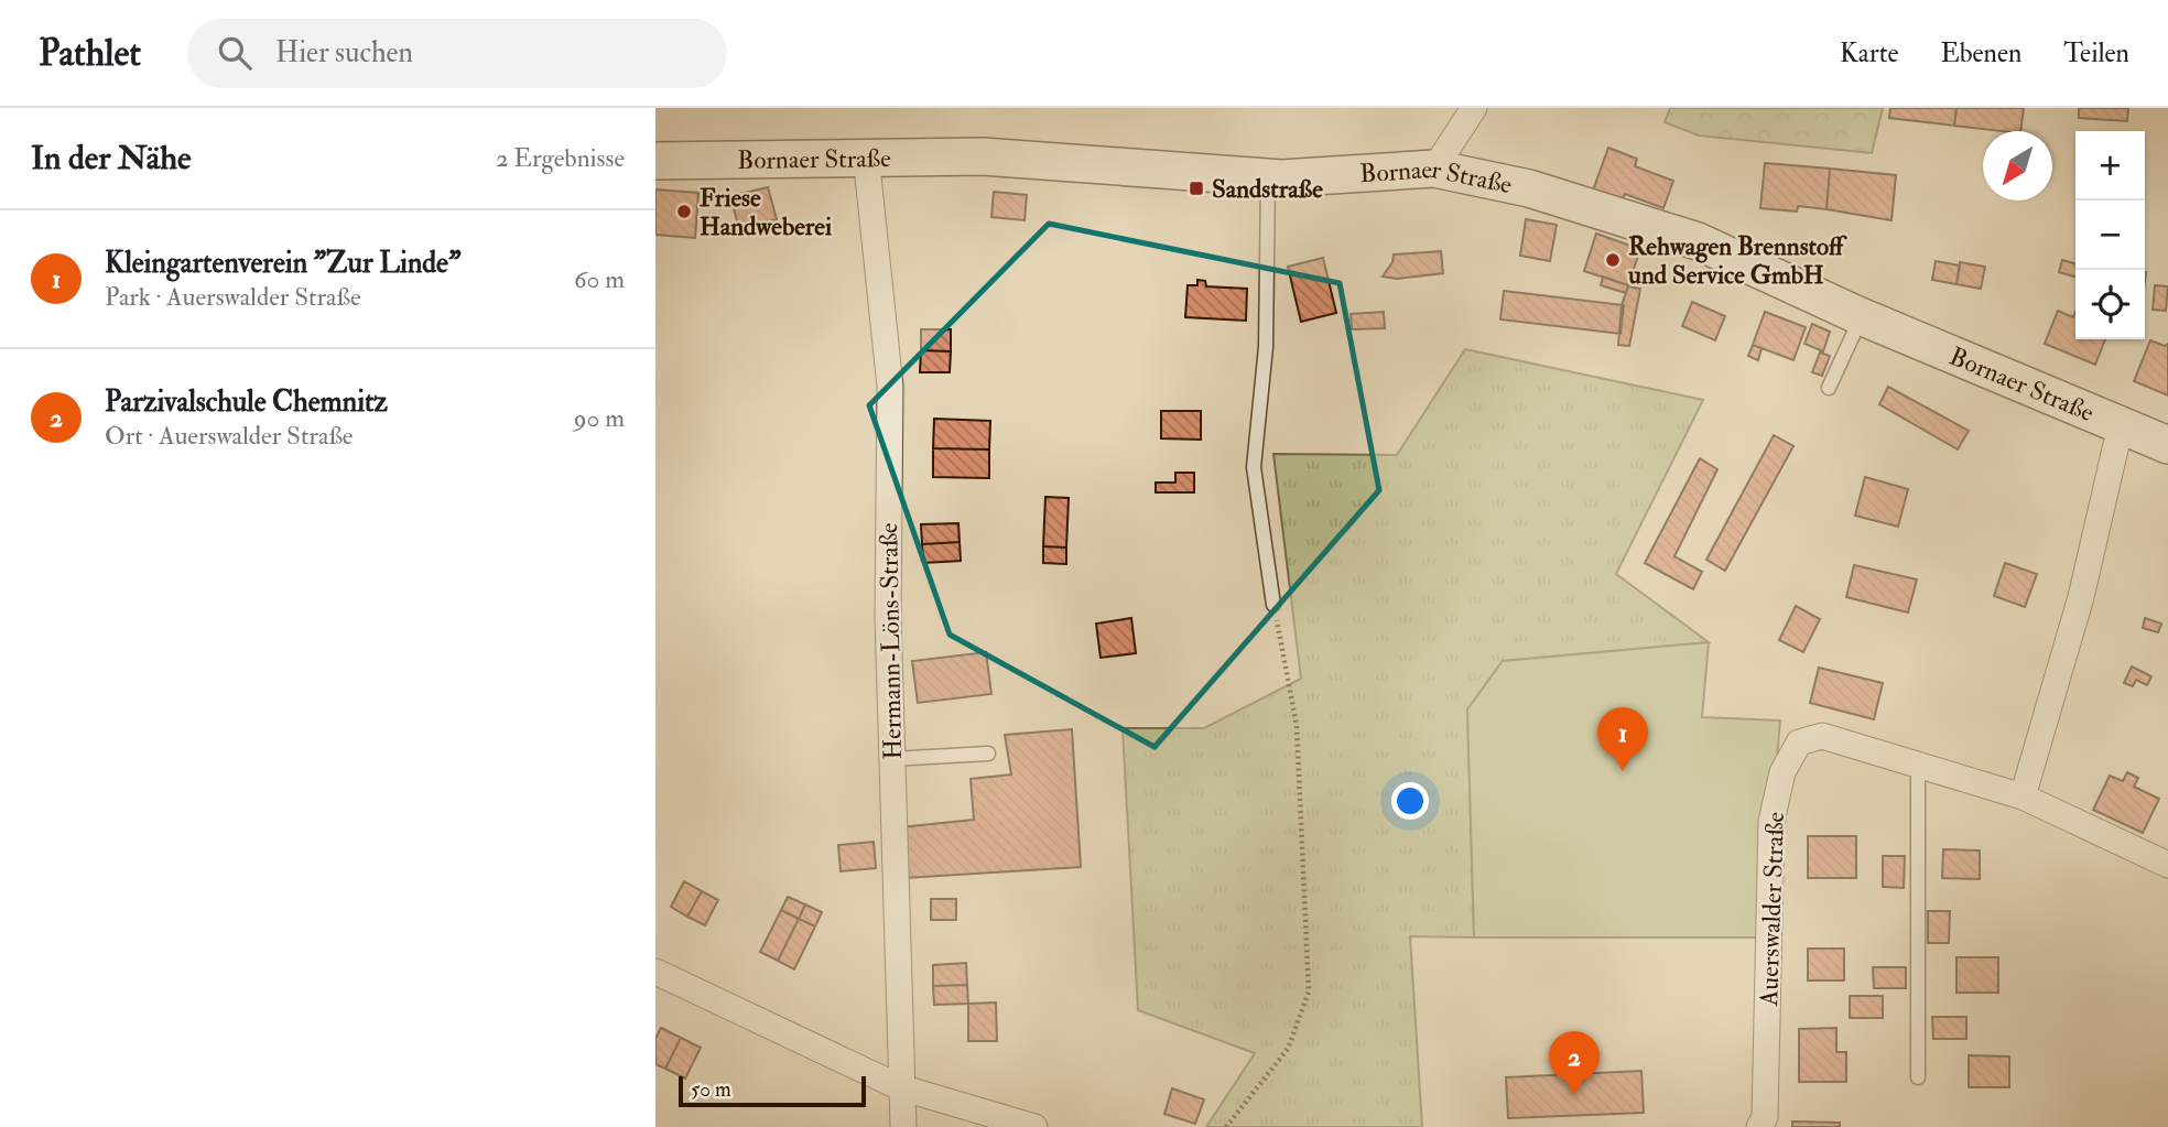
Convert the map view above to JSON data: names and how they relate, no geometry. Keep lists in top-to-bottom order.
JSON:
{
  "streets": {
    "main road": ["Bornaer Straße"],
    "street": ["Hermann-Löns-Straße", "Auerswalder Straße"]
  },
  "crossings": [
    ["Bornaer Straße", "Hermann-Löns-Straße"]
  ],
  "places": {
    "transit": ["Sandstraße"],
    "other": ["Friese Handweberei", "Rehwagen Brennstoff und Service GmbH"]
  },
  "scale_bar": "50 m",
  "north": "bottom left",
  "page": {
    "header": "Pathlet",
    "search": "Hier suchen",
    "nav": ["Karte", "Ebenen", "Teilen"],
    "heading": ["In der Nähe", "2 Ergebnisse"],
    "map_buttons": ["+", "−"],
    "list": [
      {
        "mark": "1",
        "name": "Kleingartenverein \"Zur Linde\"",
        "note": "Park · Auerswalder Straße",
        "value": "60 m"
      },
      {
        "mark": "2",
        "name": "Parzivalschule Chemnitz",
        "note": "Ort · Auerswalder Straße",
        "value": "90 m"
      }
    ],
    "pins": ["1", "2"],
    "scale": "50 m"
  }
}
